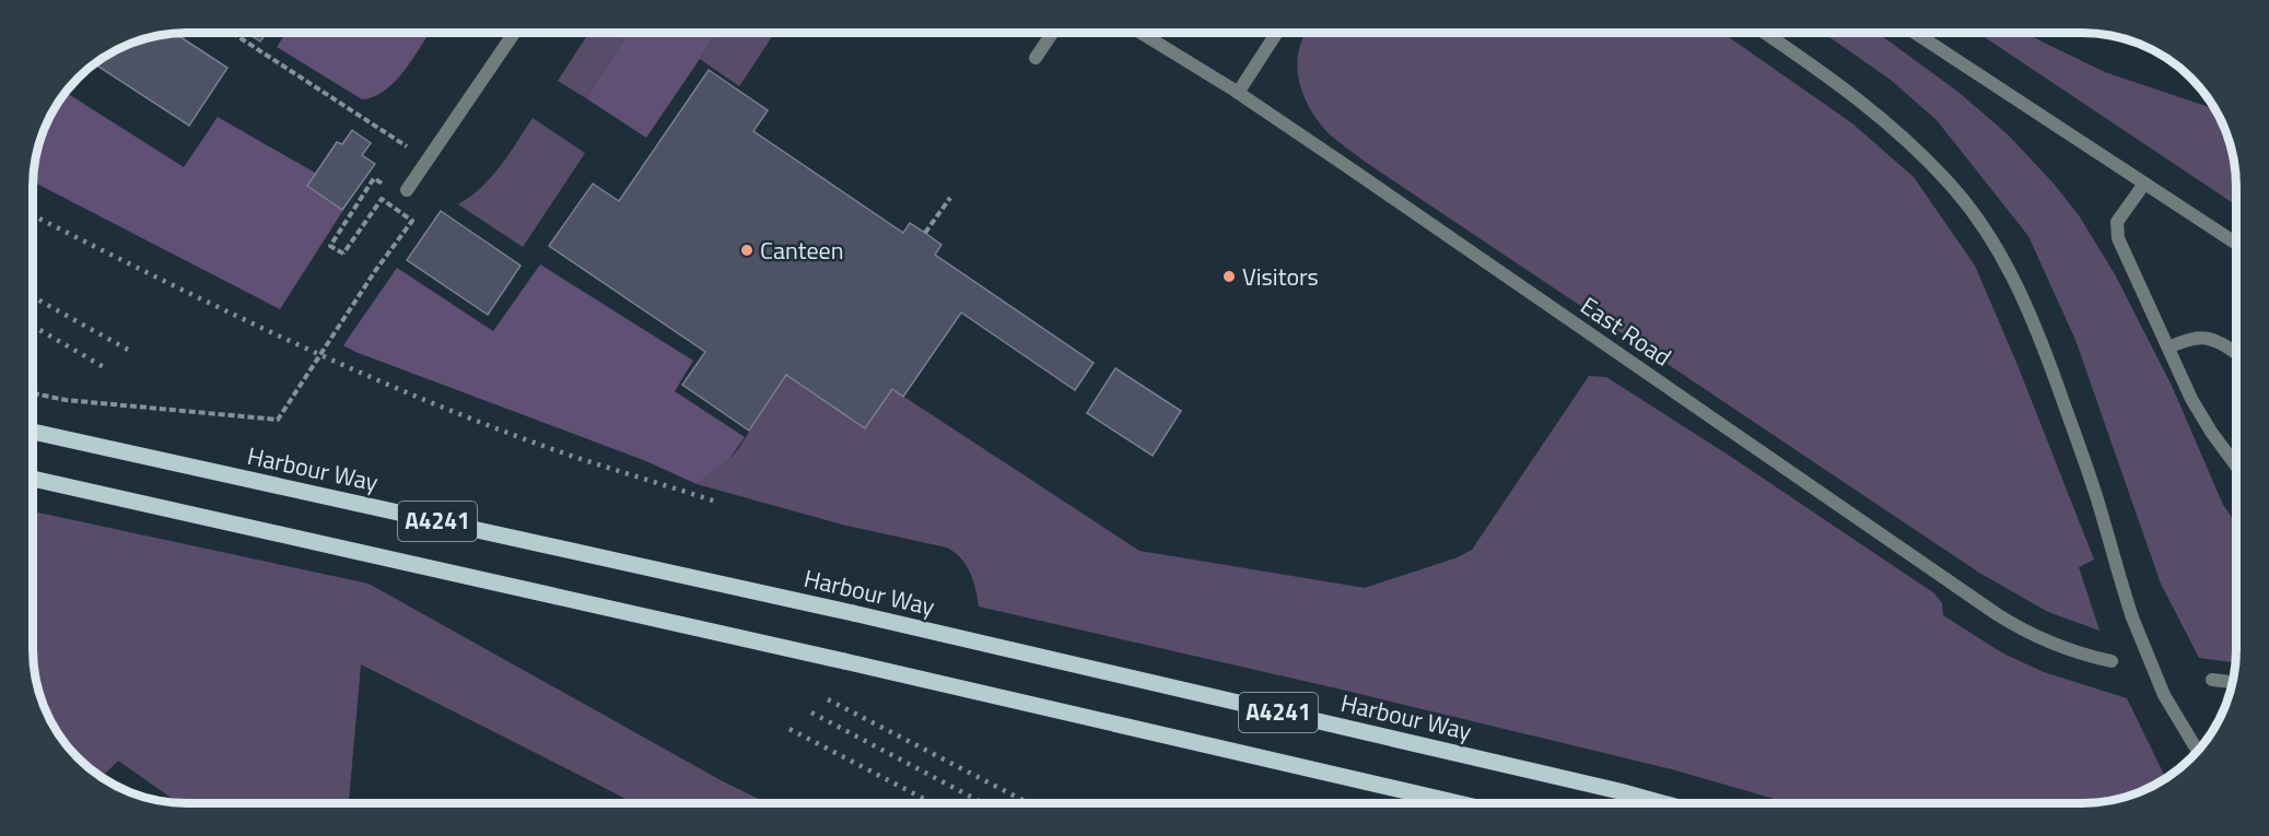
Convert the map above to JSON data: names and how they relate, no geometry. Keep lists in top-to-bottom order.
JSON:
{
  "streets": {
    "main road": ["Harbour Way", "A4241"],
    "lane": ["East Road"]
  },
  "places": ["Canteen", "Visitors"]
}
